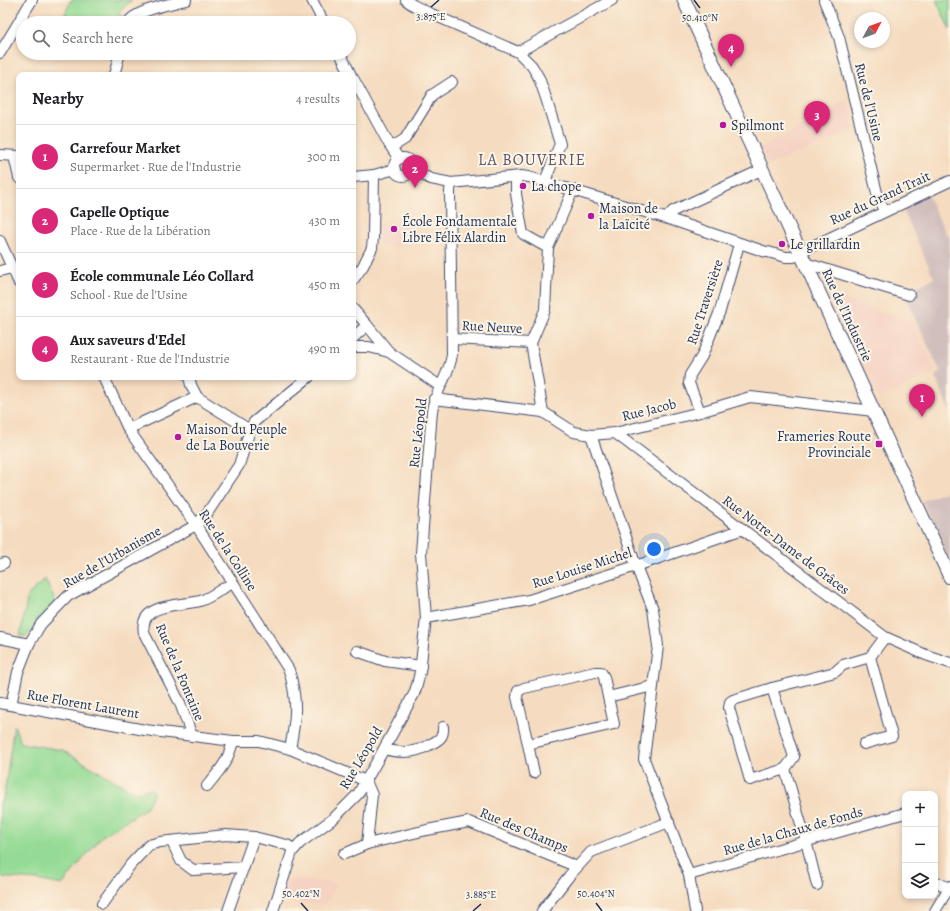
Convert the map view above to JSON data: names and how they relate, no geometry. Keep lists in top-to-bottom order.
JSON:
{
  "streets": {
    "main road": ["Rue de l'Industrie"],
    "street": [
      "Rue de l'Usine",
      "Rue du Grand Trait",
      "Rue Traversière",
      "Rue Neuve",
      "Rue Jacob",
      "Rue Léopold",
      "Rue Notre-Dame de Grâces",
      "Rue de la Colline",
      "Rue de l'Urbanisme",
      "Rue Louise Michel",
      "Rue de la Fontaine",
      "Rue Florent Laurent",
      "Rue des Champs",
      "Rue de la Chaux de Fonds"
    ]
  },
  "crossings": [
    ["Rue de l'Usine", "Rue du Grand Trait"],
    ["Rue du Grand Trait", "Rue Traversière"],
    ["Rue du Grand Trait", "Rue de l'Industrie"],
    ["Rue du Grand Trait", "Rue Léopold"],
    ["Rue Traversière", "Rue Jacob"],
    ["Rue de l'Industrie", "Rue Jacob"],
    ["Rue Neuve", "Rue Léopold"],
    ["Rue Jacob", "Rue Léopold"],
    ["Rue Jacob", "Rue Notre-Dame de Grâces"],
    ["Rue Léopold", "Rue Louise Michel"],
    ["Rue Léopold", "Rue de la Fontaine"],
    ["Rue Notre-Dame de Grâces", "Rue Louise Michel"],
    ["Rue de la Colline", "Rue de l'Urbanisme"],
    ["Rue de la Colline", "Rue de la Fontaine"],
    ["Rue de l'Urbanisme", "Rue Florent Laurent"],
    ["Rue de la Fontaine", "Rue Florent Laurent"]
  ],
  "districts": ["LA BOUVERIE"],
  "places": {
    "other": [
      "Spilmont",
      "La chope",
      "Maison de la Laïcité",
      "École Fondamentale Libre Félix Alardin",
      "Le grillardin",
      "Maison du Peuple de La Bouverie"
    ],
    "transit": ["Frameries Route Provinciale"]
  },
  "north": "top right",
  "page": {
    "search": "Search here",
    "pins": [
      "4",
      "3",
      "2",
      "1"
    ],
    "heading": ["Nearby", "4 results"],
    "list": [
      {
        "mark": "1",
        "name": "Carrefour Market",
        "note": "Supermarket · Rue de l'Industrie",
        "value": "300 m"
      },
      {
        "mark": "2",
        "name": "Capelle Optique",
        "note": "Place · Rue de la Libération",
        "value": "430 m"
      },
      {
        "mark": "3",
        "name": "École communale Léo Collard",
        "note": "School · Rue de l'Usine",
        "value": "450 m"
      },
      {
        "mark": "4",
        "name": "Aux saveurs d'Edel",
        "note": "Restaurant · Rue de l'Industrie",
        "value": "490 m"
      }
    ],
    "map_buttons": ["+", "−"]
  },
  "coordinates": [
    "3.875°E",
    "50.410°N",
    "50.402°N",
    "50.404°N",
    "3.885°E"
  ]
}
